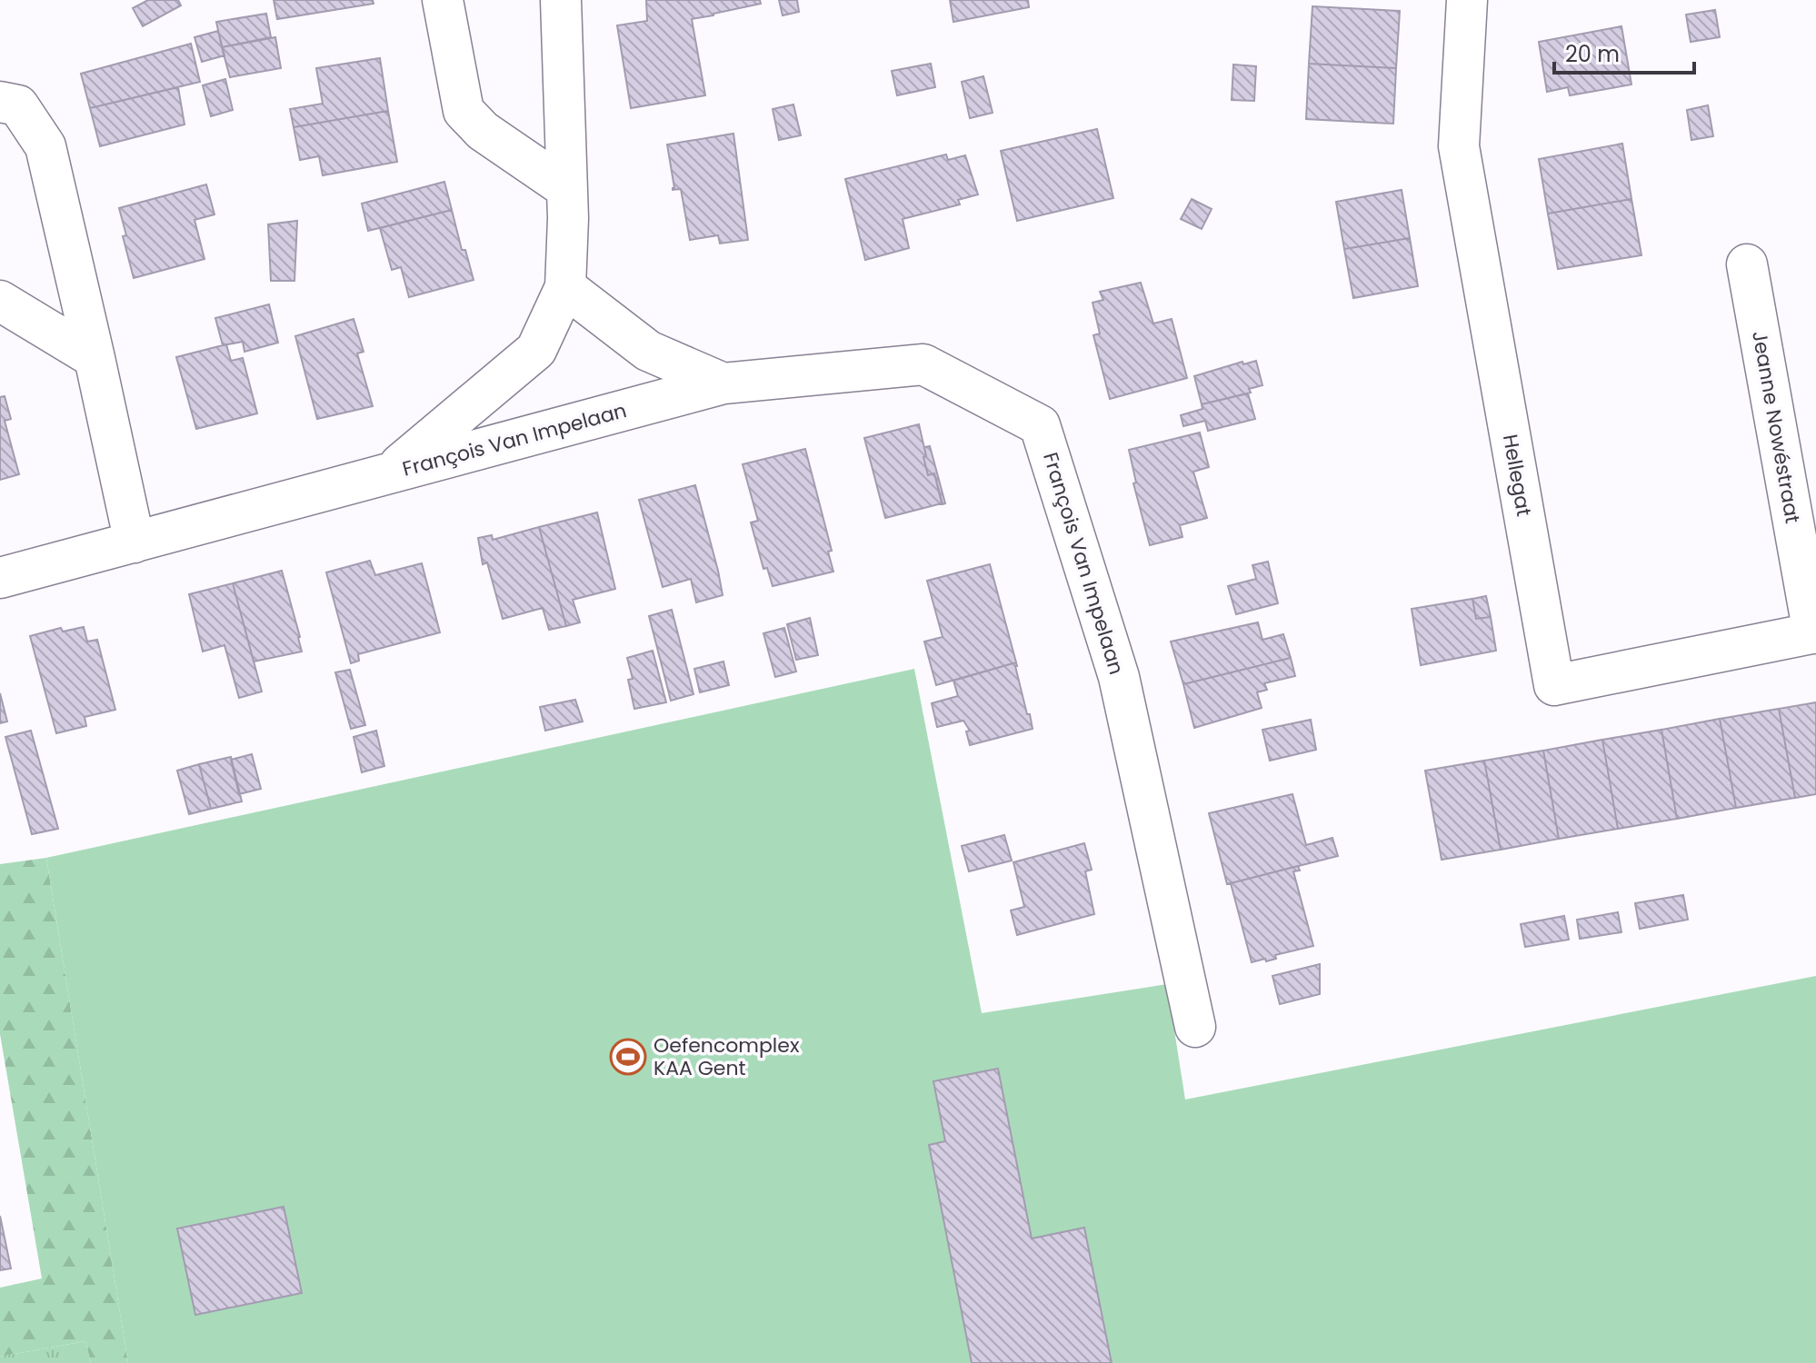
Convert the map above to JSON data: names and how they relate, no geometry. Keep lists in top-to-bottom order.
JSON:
{
  "streets": {
    "street": ["Jeanne Nowéstraat", "François Van Impelaan", "Hellegat"]
  },
  "crossings": [
    ["Jeanne Nowéstraat", "Hellegat"]
  ],
  "places": {
    "sports": ["Oefencomplex KAA Gent"]
  },
  "scale_bar": "20 m"
}
